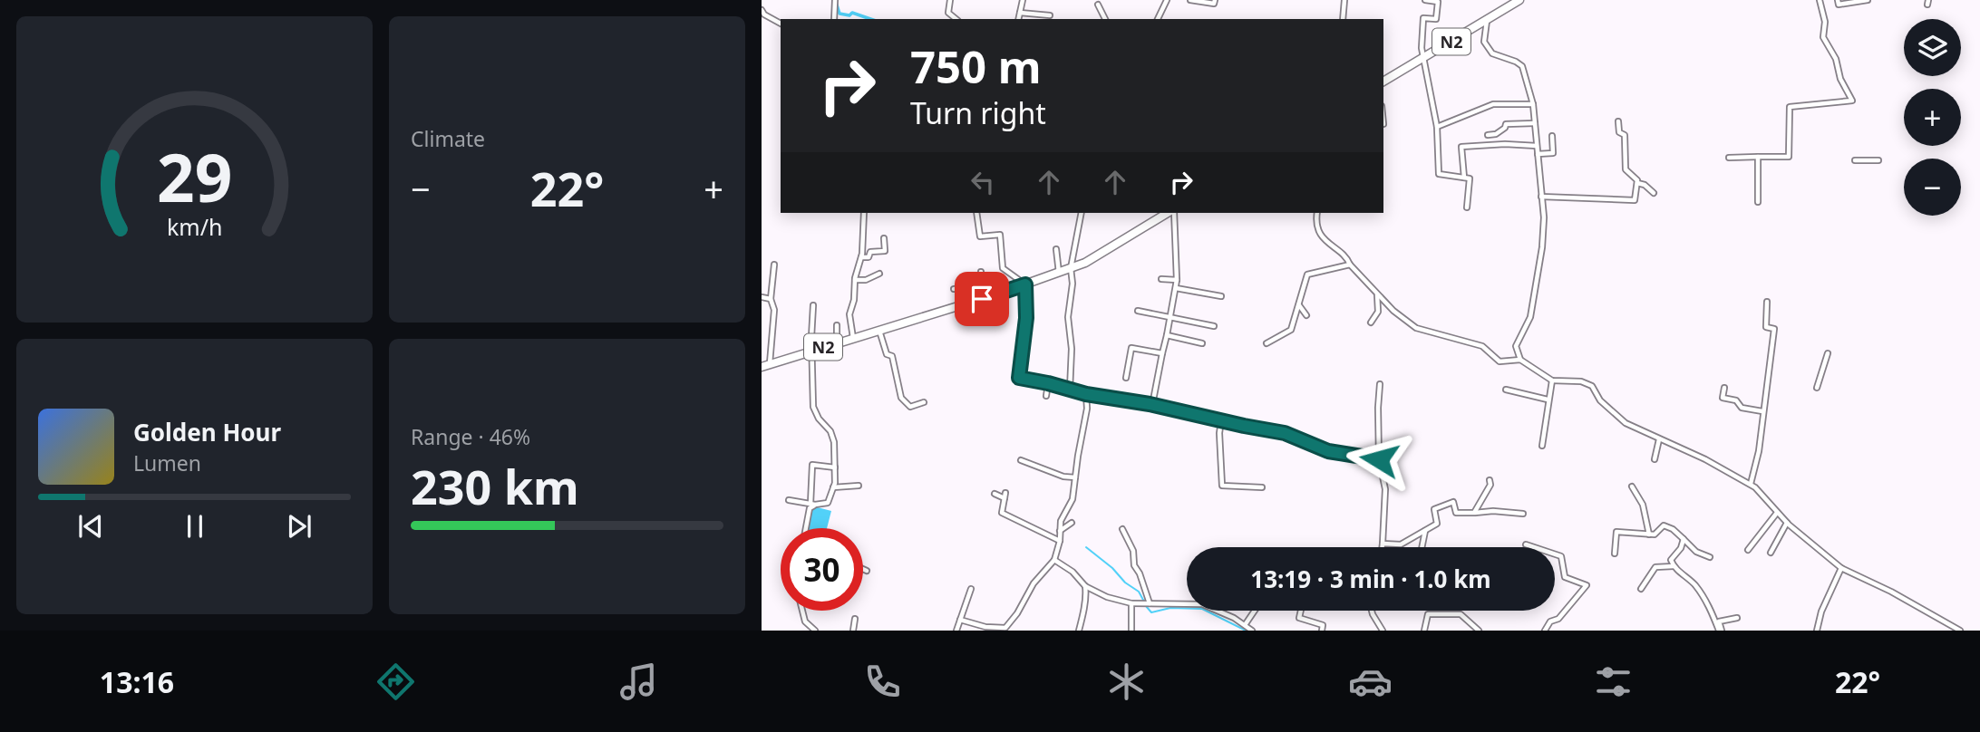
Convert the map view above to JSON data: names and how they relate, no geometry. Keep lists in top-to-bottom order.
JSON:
{
  "streets": {
    "highway": ["N2"]
  },
  "page": {
    "tile": [
      "Climate",
      ["Range · 46%", "230 km"]
    ],
    "map_buttons": ["+", "−"],
    "turn": ["750 m", "Turn right"],
    "heat": ["−", "22°", "+"],
    "song": ["Golden Hour", "Lumen"],
    "limit": "30",
    "trip": "13:19 · 3 min · 1.0 km",
    "tabs": ["13:16", "22°"],
    "gauge": ["29", "km/h"]
  }
}
